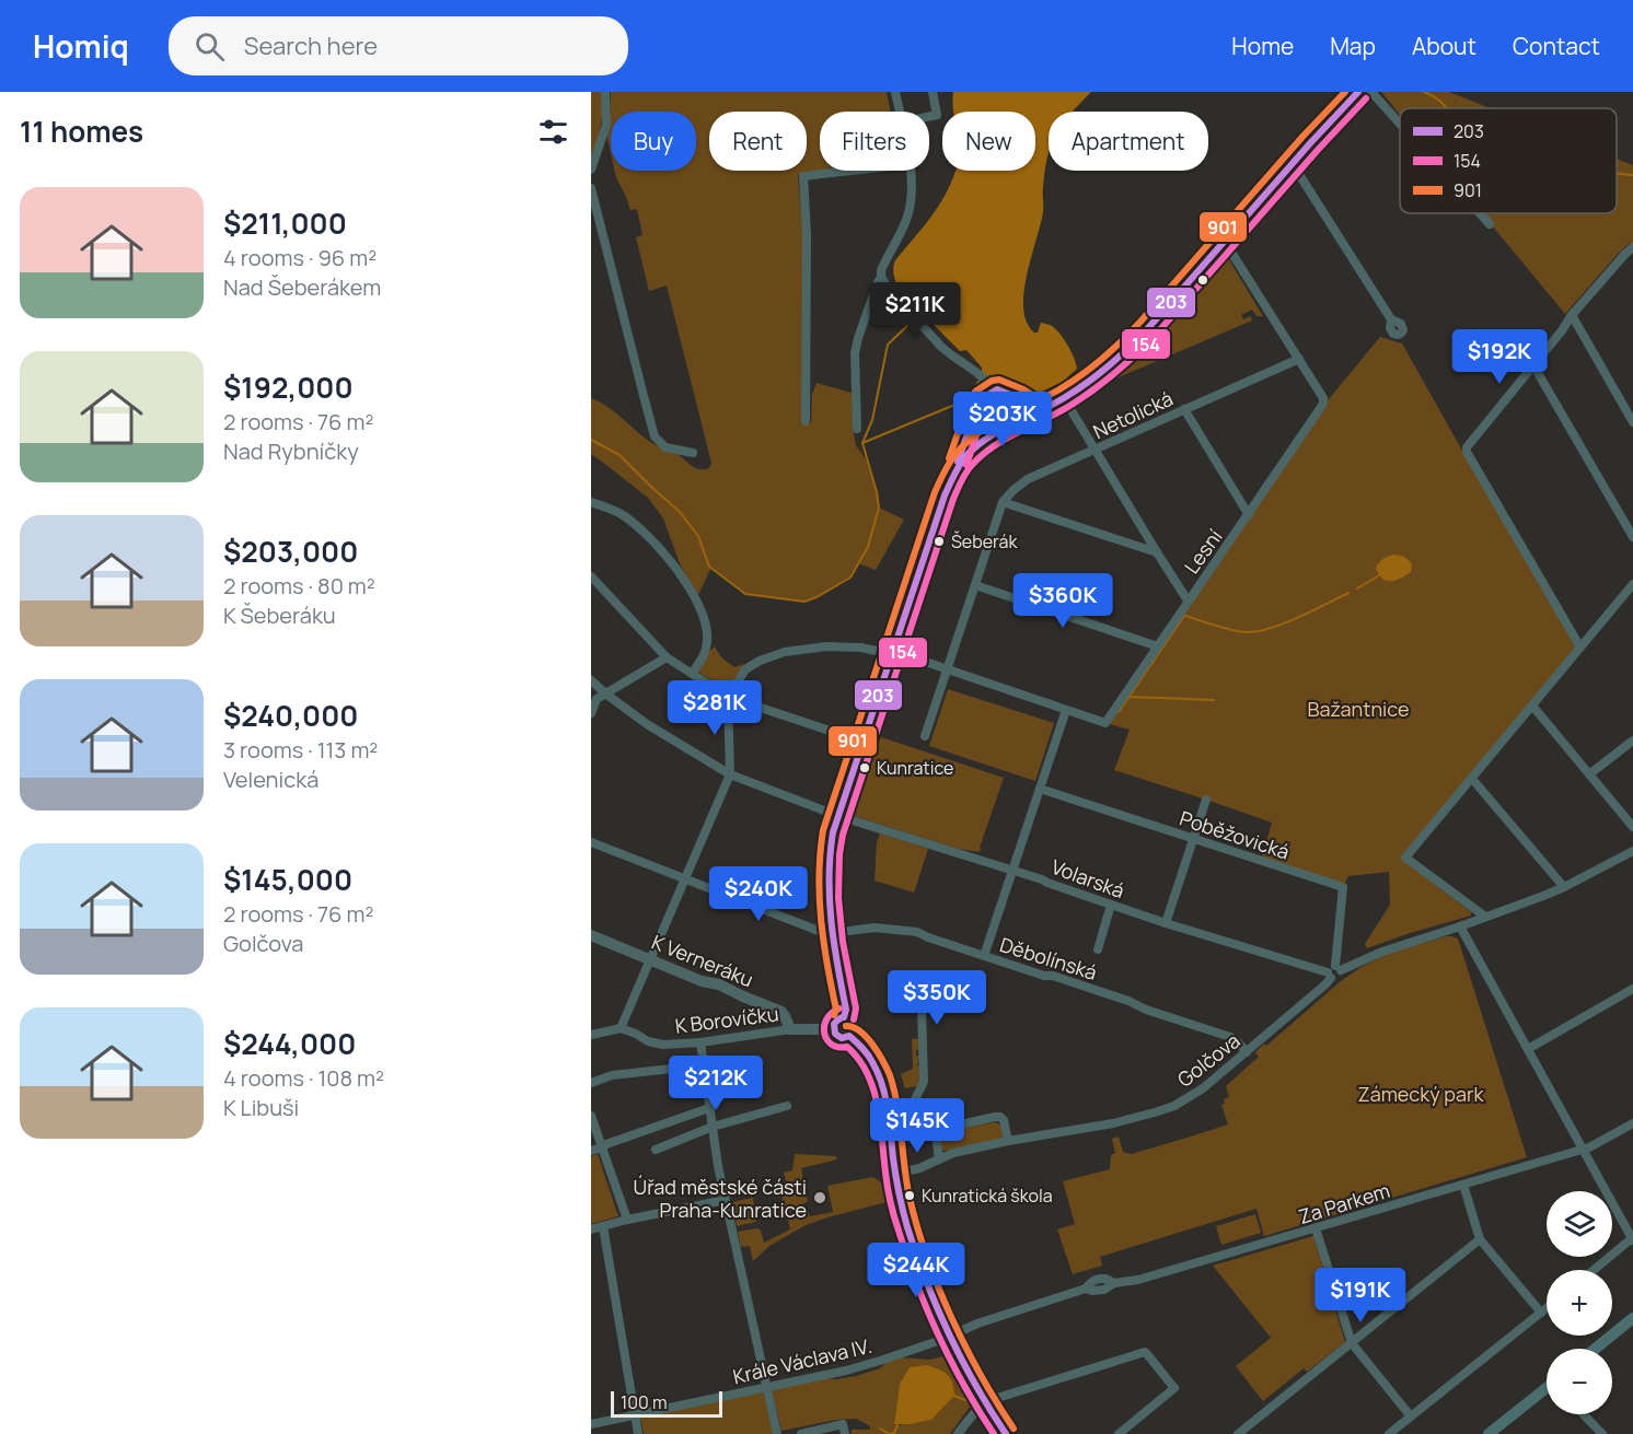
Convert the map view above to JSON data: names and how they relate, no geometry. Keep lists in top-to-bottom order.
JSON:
{
  "streets": {
    "street": [
      "Netolická",
      "Lesní",
      "Poběžovická",
      "Volarská",
      "Děbolínská",
      "K Verneráku",
      "K Borovíčku",
      "Golčova",
      "Za Parkem",
      "Krále Václava IV."
    ]
  },
  "crossings": [
    ["Netolická", "Lesní"],
    ["Poběžovická", "Golčova"],
    ["Volarská", "Golčova"],
    ["Děbolínská", "Golčova"],
    ["K Verneráku", "K Borovíčku"],
    ["Za Parkem", "Krále Václava IV."]
  ],
  "parks": ["Bažantnice", "Zámecký park"],
  "places": [
    "Šeberák",
    "Kunratice",
    "Kunratická škola",
    "Úřad městské části Praha-Kunratice"
  ],
  "lines": ["transit line 203", "transit line 901", "transit line 154"],
  "legend": ["203", "154", "901"],
  "scale_bar": "100 m",
  "page": {
    "header": "Homiq",
    "search": "Search here",
    "nav": [
      "Home",
      "Map",
      "About",
      "Contact"
    ],
    "heading": "11 homes",
    "chip": [
      "Buy",
      "Rent",
      "Filters",
      "New",
      "Apartment"
    ],
    "list": [
      {
        "name": "$211,000",
        "note": "4 rooms · 96 m² · Nad Šeberákem"
      },
      {
        "name": "$192,000",
        "note": "2 rooms · 76 m² · Nad Rybníčky"
      },
      {
        "name": "$203,000",
        "note": "2 rooms · 80 m² · K Šeberáku"
      },
      {
        "name": "$240,000",
        "note": "3 rooms · 113 m² · Velenická"
      },
      {
        "name": "$145,000",
        "note": "2 rooms · 76 m² · Golčova"
      },
      {
        "name": "$244,000",
        "note": "4 rooms · 108 m² · K Libuši"
      }
    ],
    "price": [
      "$211K",
      "$192K",
      "$203K",
      "$360K",
      "$281K",
      "$240K",
      "$350K",
      "$212K",
      "$145K",
      "$244K",
      "$191K"
    ],
    "map_buttons": ["+", "−"],
    "scale": "100 m"
  }
}
